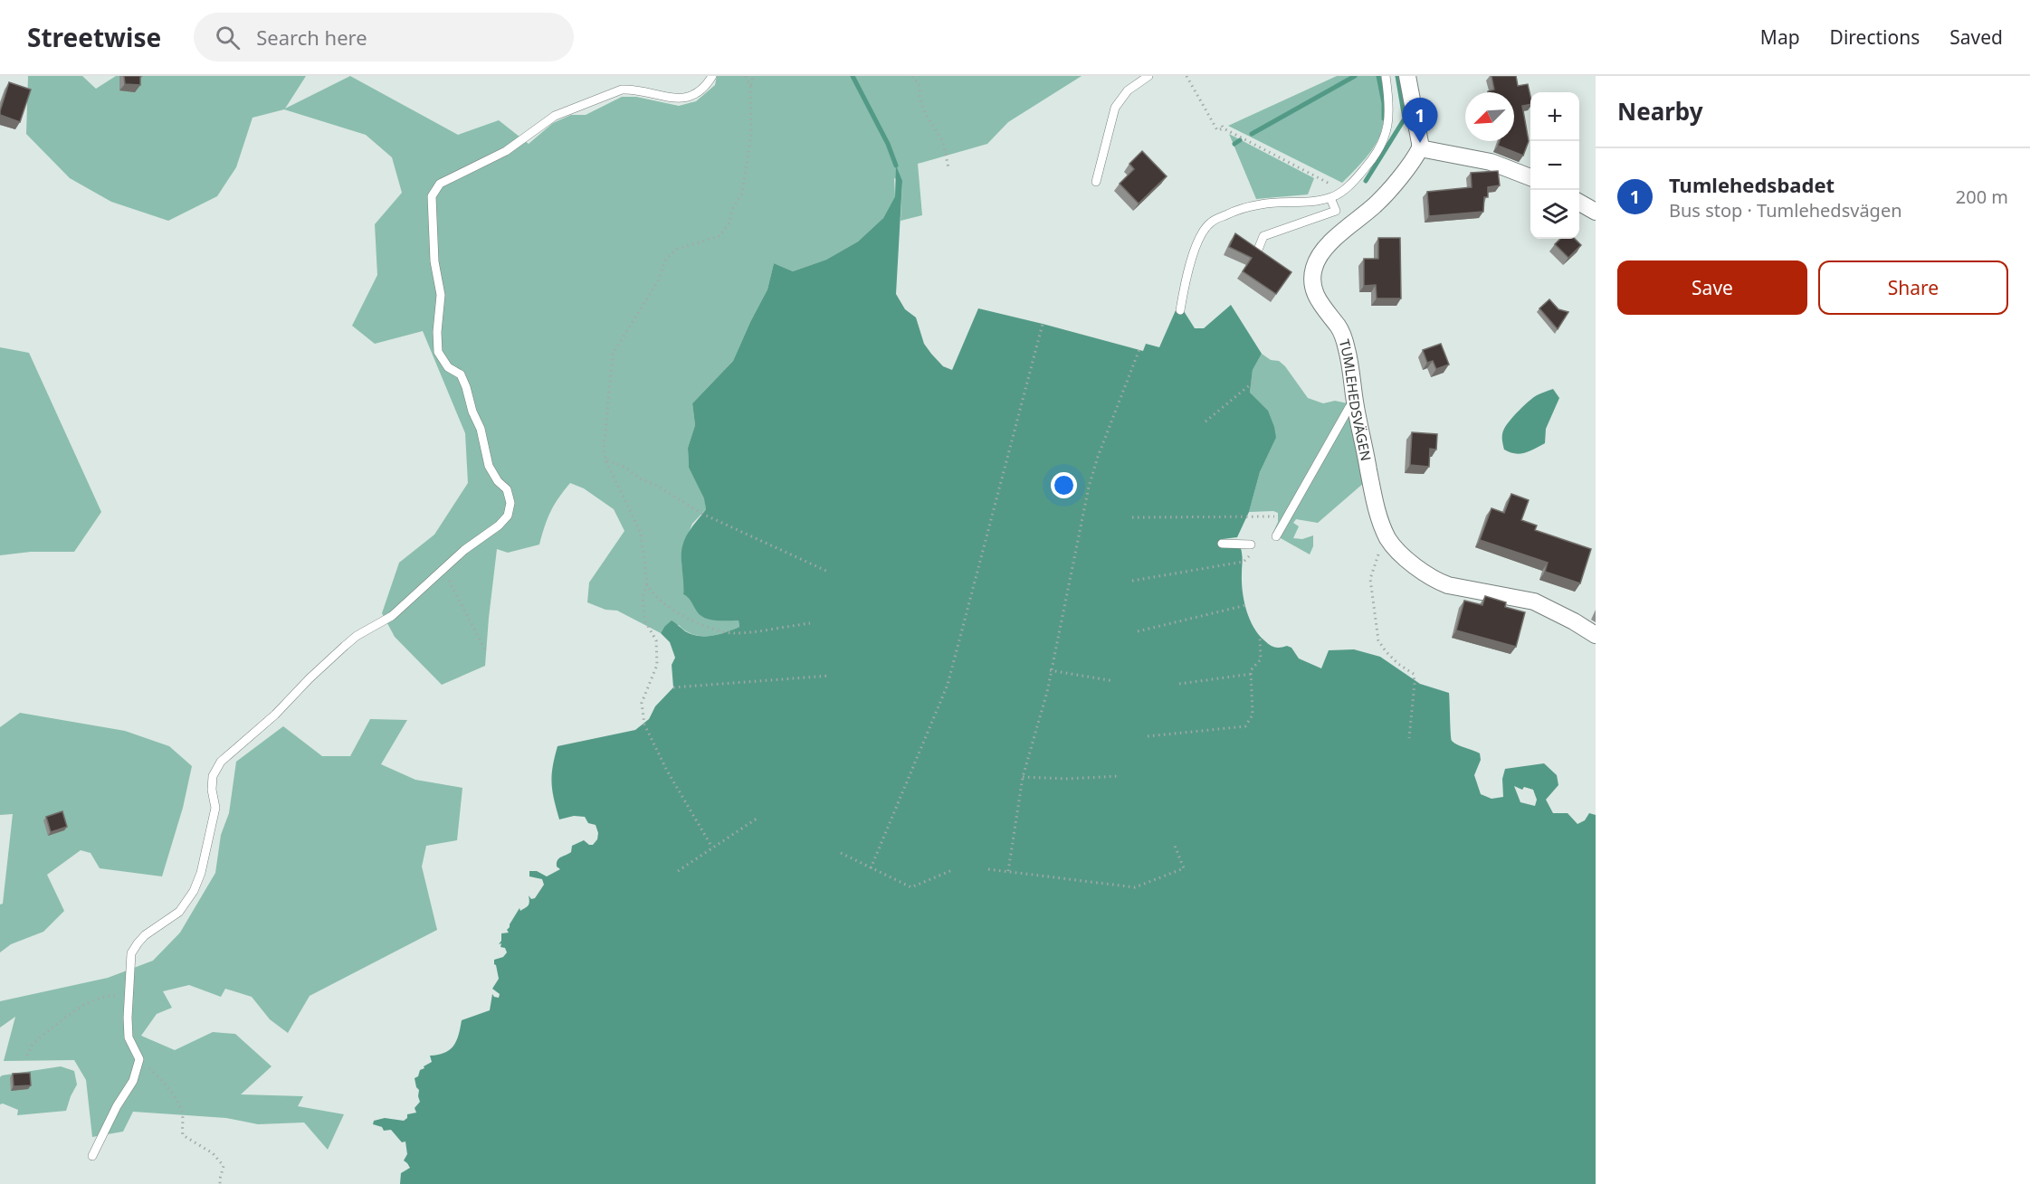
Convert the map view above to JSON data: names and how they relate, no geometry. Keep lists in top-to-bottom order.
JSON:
{
  "streets": {
    "street": ["TUMLEHEDSVÄGEN"]
  },
  "north": "bottom left",
  "page": {
    "header": "Streetwise",
    "search": "Search here",
    "nav": ["Map", "Directions", "Saved"],
    "heading": "Nearby",
    "map_buttons": ["+", "−"],
    "pins": "1",
    "list": [
      {
        "mark": "1",
        "name": "Tumlehedsbadet",
        "note": "Bus stop · Tumlehedsvägen",
        "value": "200 m"
      }
    ],
    "buttons": ["Save", "Share"]
  }
}
